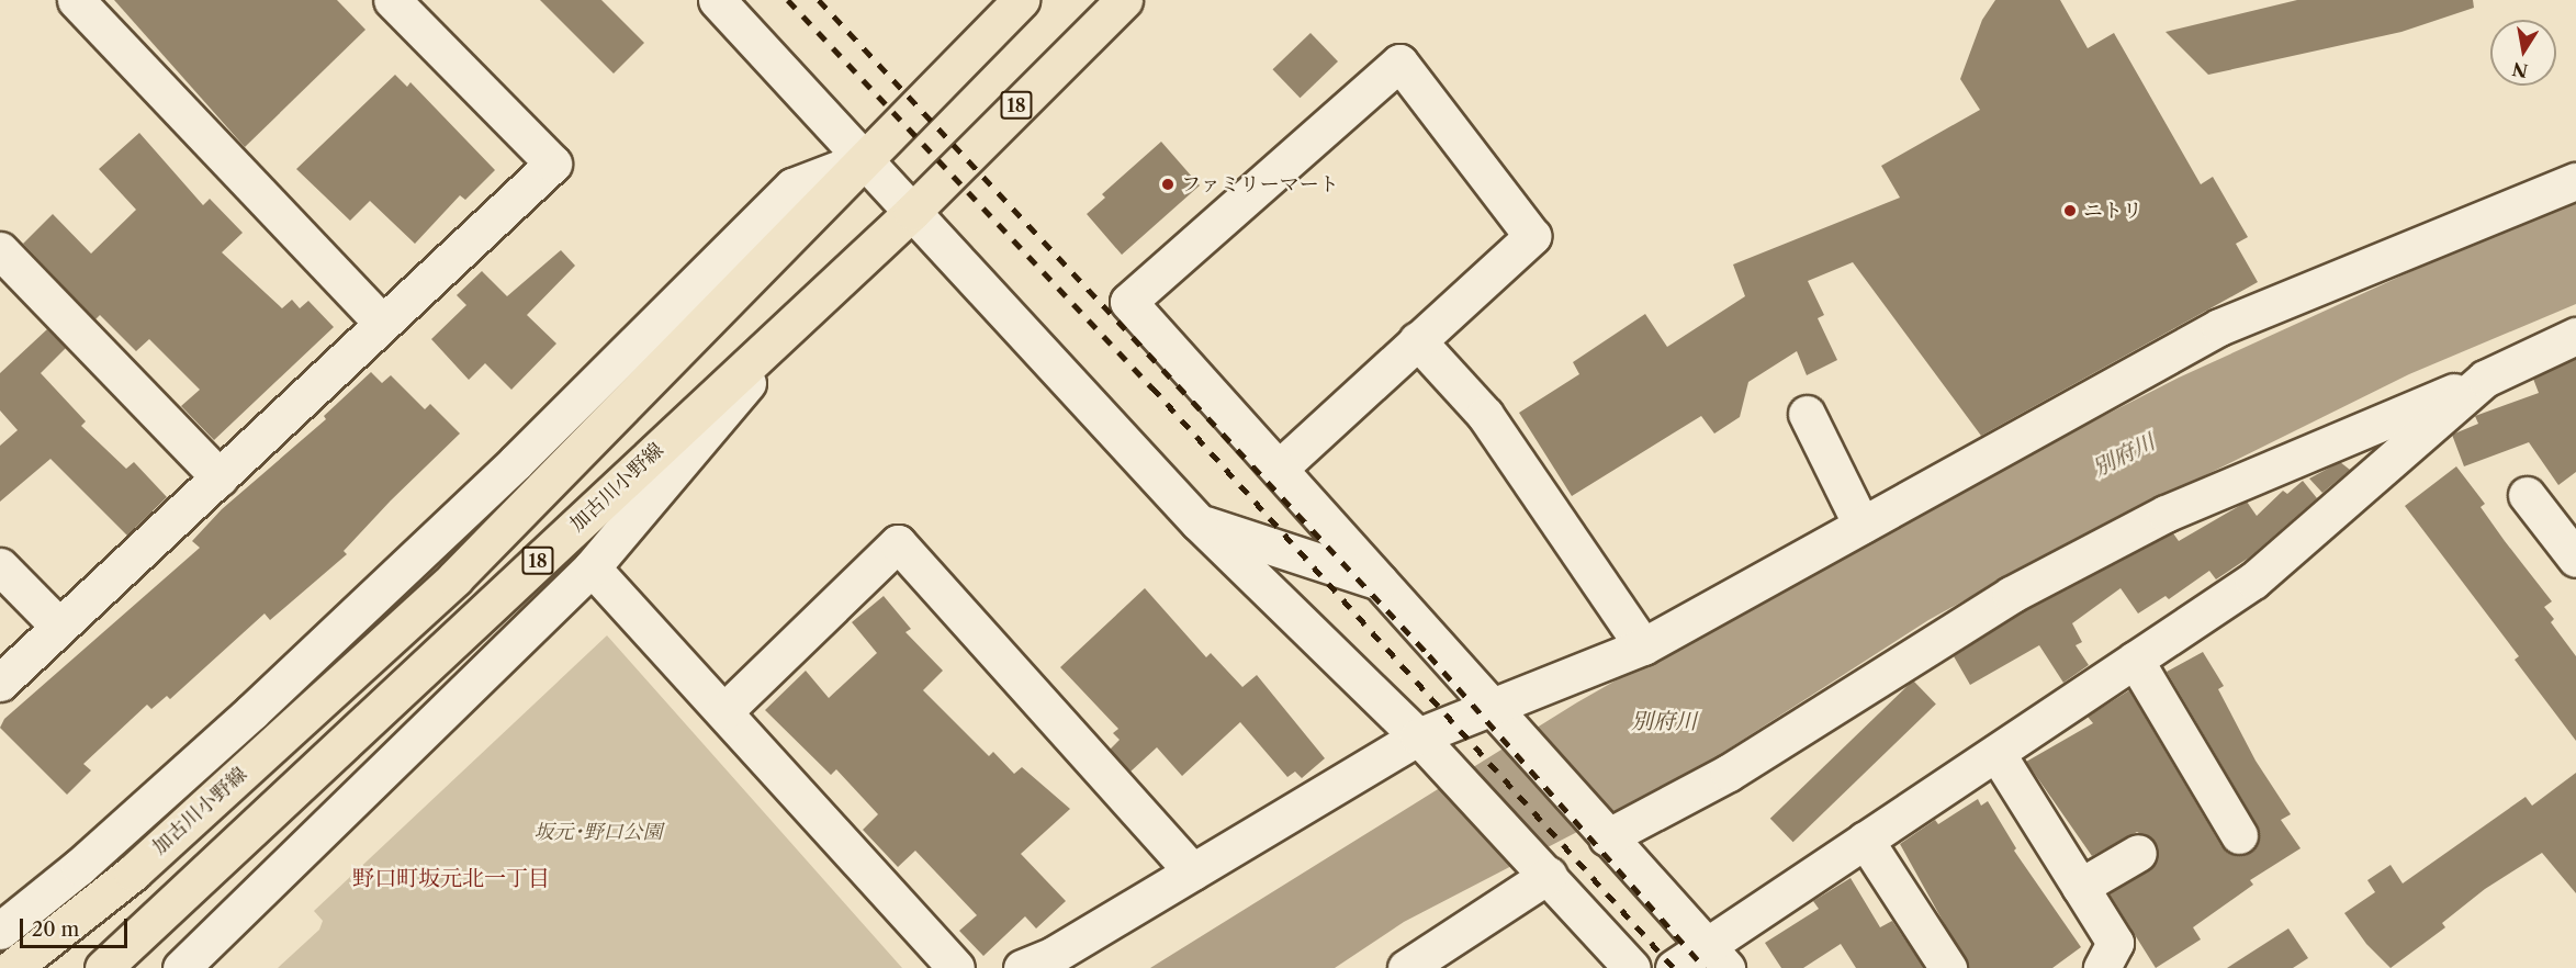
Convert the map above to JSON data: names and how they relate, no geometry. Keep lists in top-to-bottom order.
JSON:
{
  "streets": {
    "main road": ["18", "加古川小野線"]
  },
  "districts": ["野口町坂元北一丁目"],
  "water": ["別府川"],
  "parks": ["坂元･野口公園"],
  "places": ["ファミリーマート", "ニトリ"],
  "scale_bar": "20 m",
  "north": "bottom"
}
